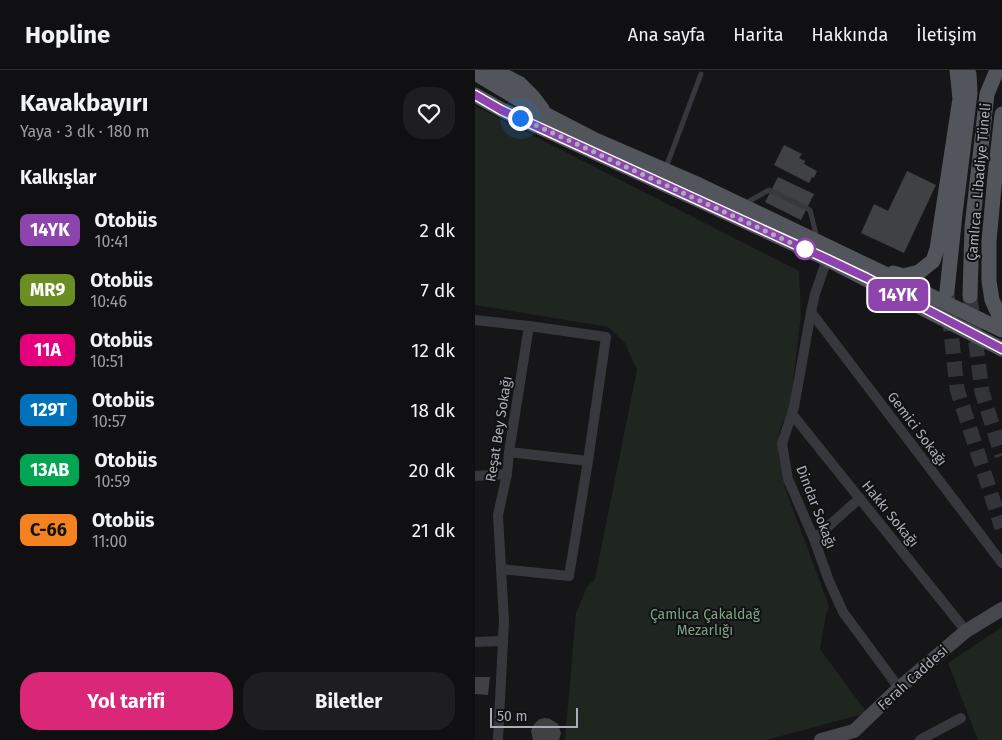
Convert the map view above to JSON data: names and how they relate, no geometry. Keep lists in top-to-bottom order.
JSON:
{
  "streets": {
    "main road": ["Çamlıca - Libadiye Tüneli"],
    "street": [
      "Reşat Bey Sokağı",
      "Gemici Sokağı",
      "Dindar Sokağı",
      "Hakkı Sokağı",
      "Ferah Caddesi"
    ]
  },
  "crossings": [
    ["Gemici Sokağı", "Dindar Sokağı"],
    ["Dindar Sokağı", "Hakkı Sokağı"],
    ["Dindar Sokağı", "Ferah Caddesi"],
    ["Hakkı Sokağı", "Ferah Caddesi"]
  ],
  "parks": ["Çamlıca Çakaldağ Mezarlığı"],
  "lines": ["bus line 14YK"],
  "scale_bar": "50 m",
  "page": {
    "header": "Hopline",
    "nav": [
      "Ana sayfa",
      "Harita",
      "Hakkında",
      "İletişim"
    ],
    "heading": [
      ["Kavakbayırı", "Yaya · 3 dk · 180 m"],
      "Kalkışlar"
    ],
    "on_map": "14YK",
    "list": [
      {
        "mark": "14YK",
        "name": "Otobüs",
        "note": "10:41",
        "value": "2 dk"
      },
      {
        "mark": "MR9",
        "name": "Otobüs",
        "note": "10:46",
        "value": "7 dk"
      },
      {
        "mark": "11A",
        "name": "Otobüs",
        "note": "10:51",
        "value": "12 dk"
      },
      {
        "mark": "129T",
        "name": "Otobüs",
        "note": "10:57",
        "value": "18 dk"
      },
      {
        "mark": "13AB",
        "name": "Otobüs",
        "note": "10:59",
        "value": "20 dk"
      },
      {
        "mark": "C-66",
        "name": "Otobüs",
        "note": "11:00",
        "value": "21 dk"
      }
    ],
    "buttons": ["Yol tarifi", "Biletler"],
    "scale": "50 m"
  }
}
